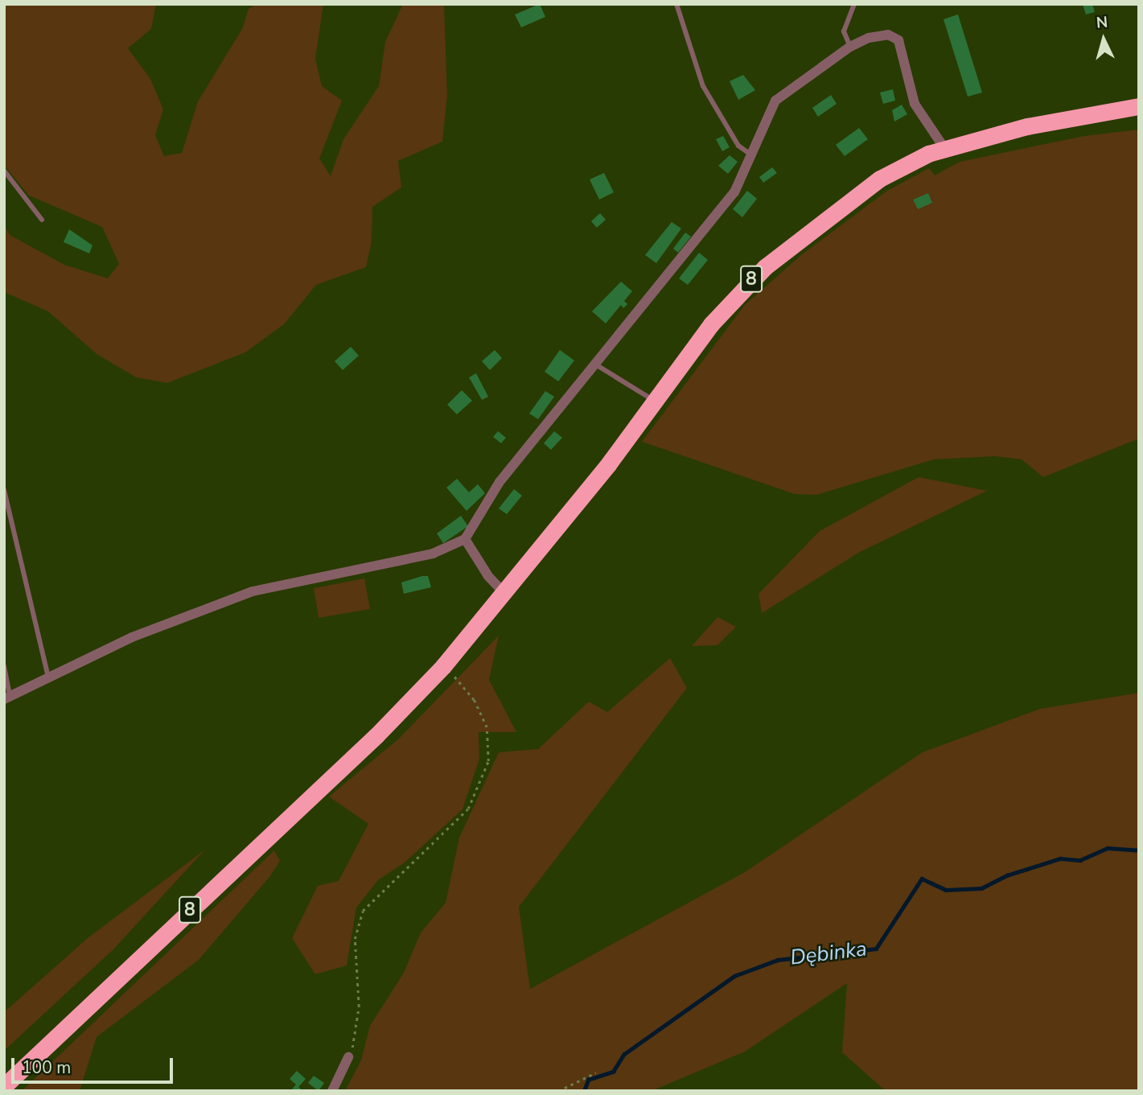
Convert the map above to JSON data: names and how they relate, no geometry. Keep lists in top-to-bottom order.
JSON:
{
  "streets": {
    "highway": ["8"]
  },
  "water": ["Dębinka"],
  "scale_bar": "100 m",
  "north": "top"
}
